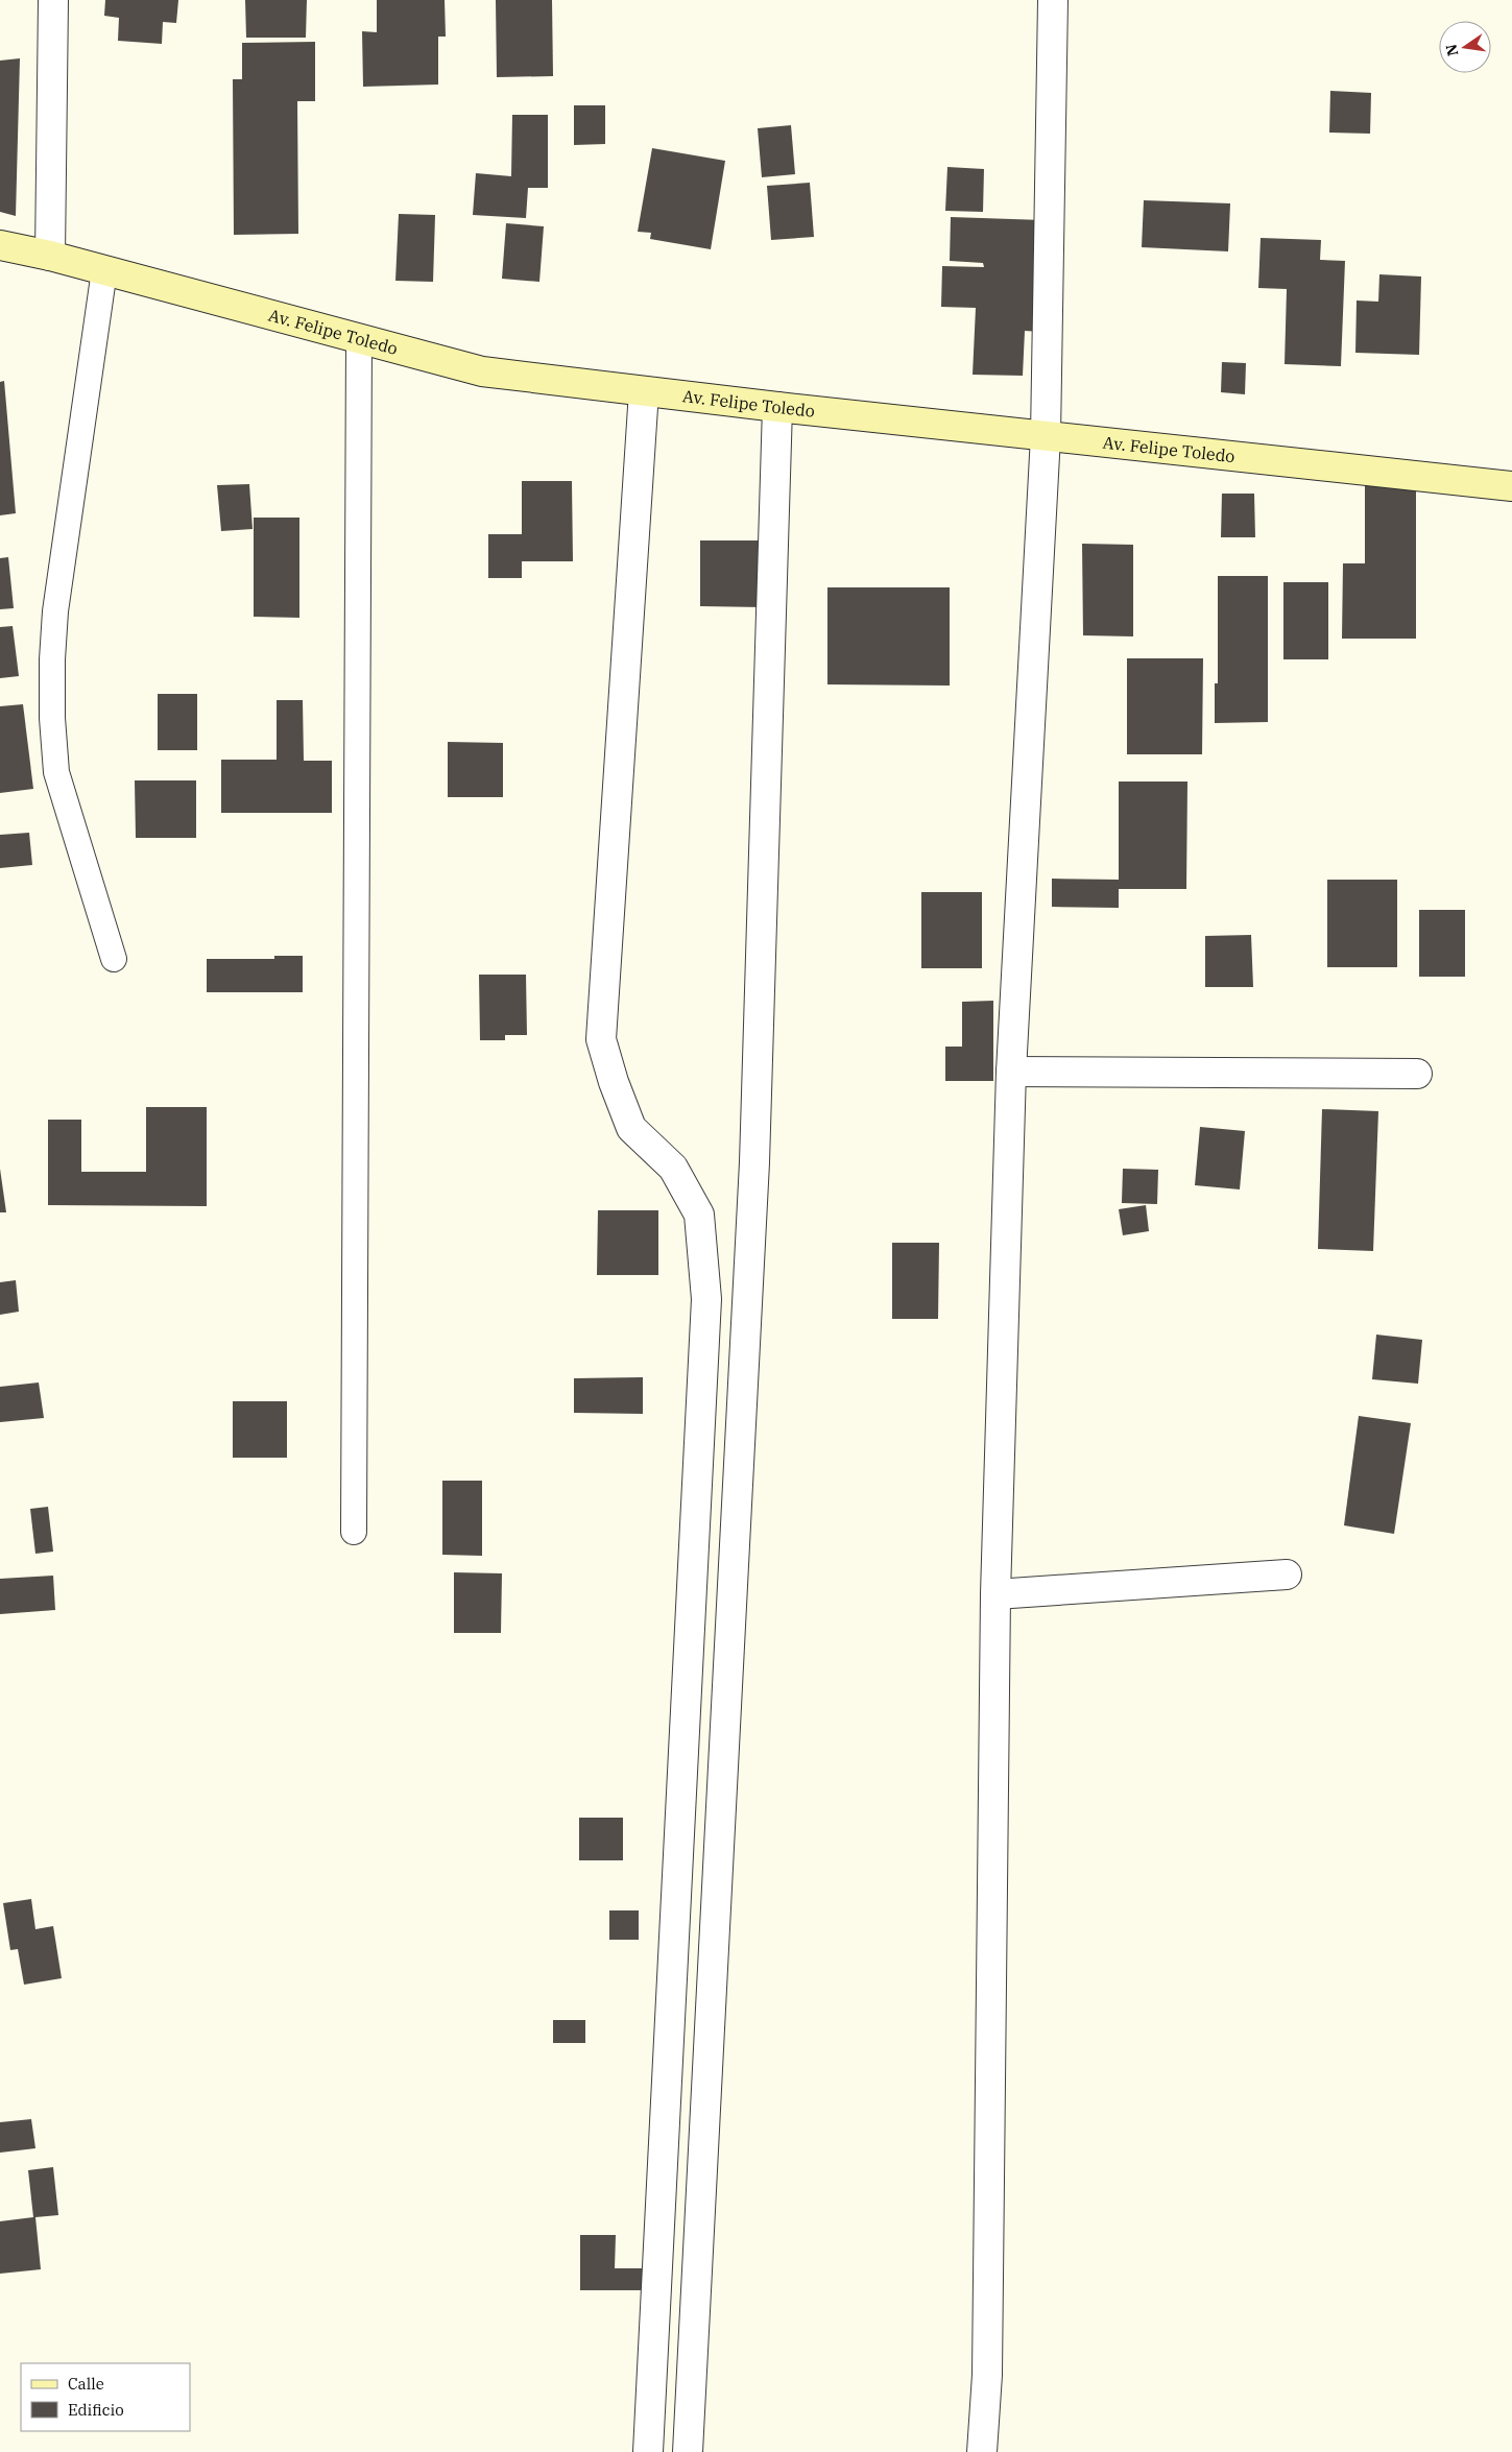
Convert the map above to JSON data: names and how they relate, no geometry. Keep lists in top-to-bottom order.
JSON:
{
  "streets": {
    "main road": ["Av. Felipe Toledo"]
  },
  "legend": ["Calle", "Edificio"],
  "north": "left"
}
